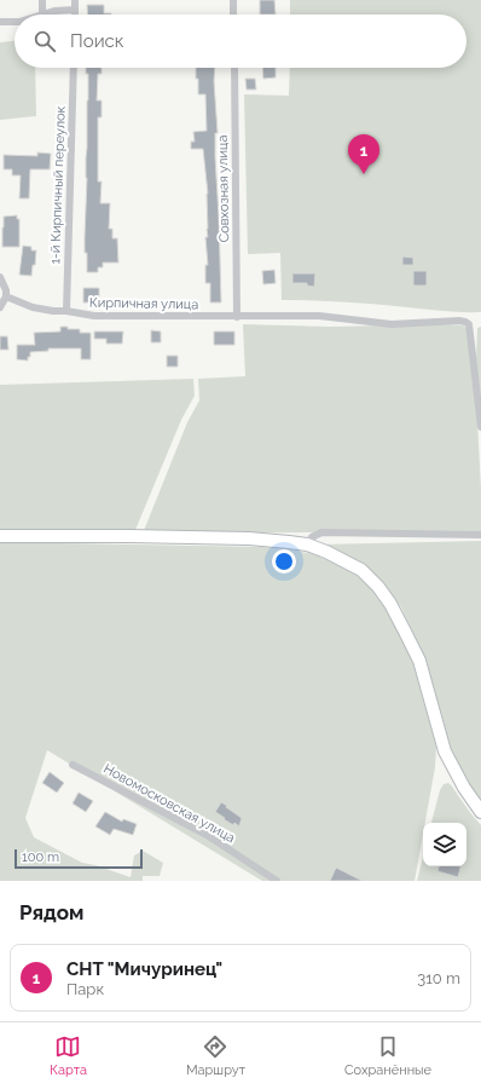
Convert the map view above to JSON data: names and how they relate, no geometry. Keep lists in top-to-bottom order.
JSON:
{
  "streets": {
    "street": [
      "1-й Кирпичный переулок",
      "Совхозная улица",
      "Кирпичная улица",
      "Новомосковская улица"
    ]
  },
  "crossings": [
    ["1-й Кирпичный переулок", "Кирпичная улица"],
    ["Совхозная улица", "Кирпичная улица"]
  ],
  "scale_bar": "100 m",
  "page": {
    "search": "Поиск",
    "pins": "1",
    "scale": "100 m",
    "heading": "Рядом",
    "list": [
      {
        "mark": "1",
        "name": "СНТ \"Мичуринец\"",
        "note": "Парк",
        "value": "310 m"
      }
    ],
    "nav": ["Карта", "Маршрут", "Сохранённые"]
  }
}
